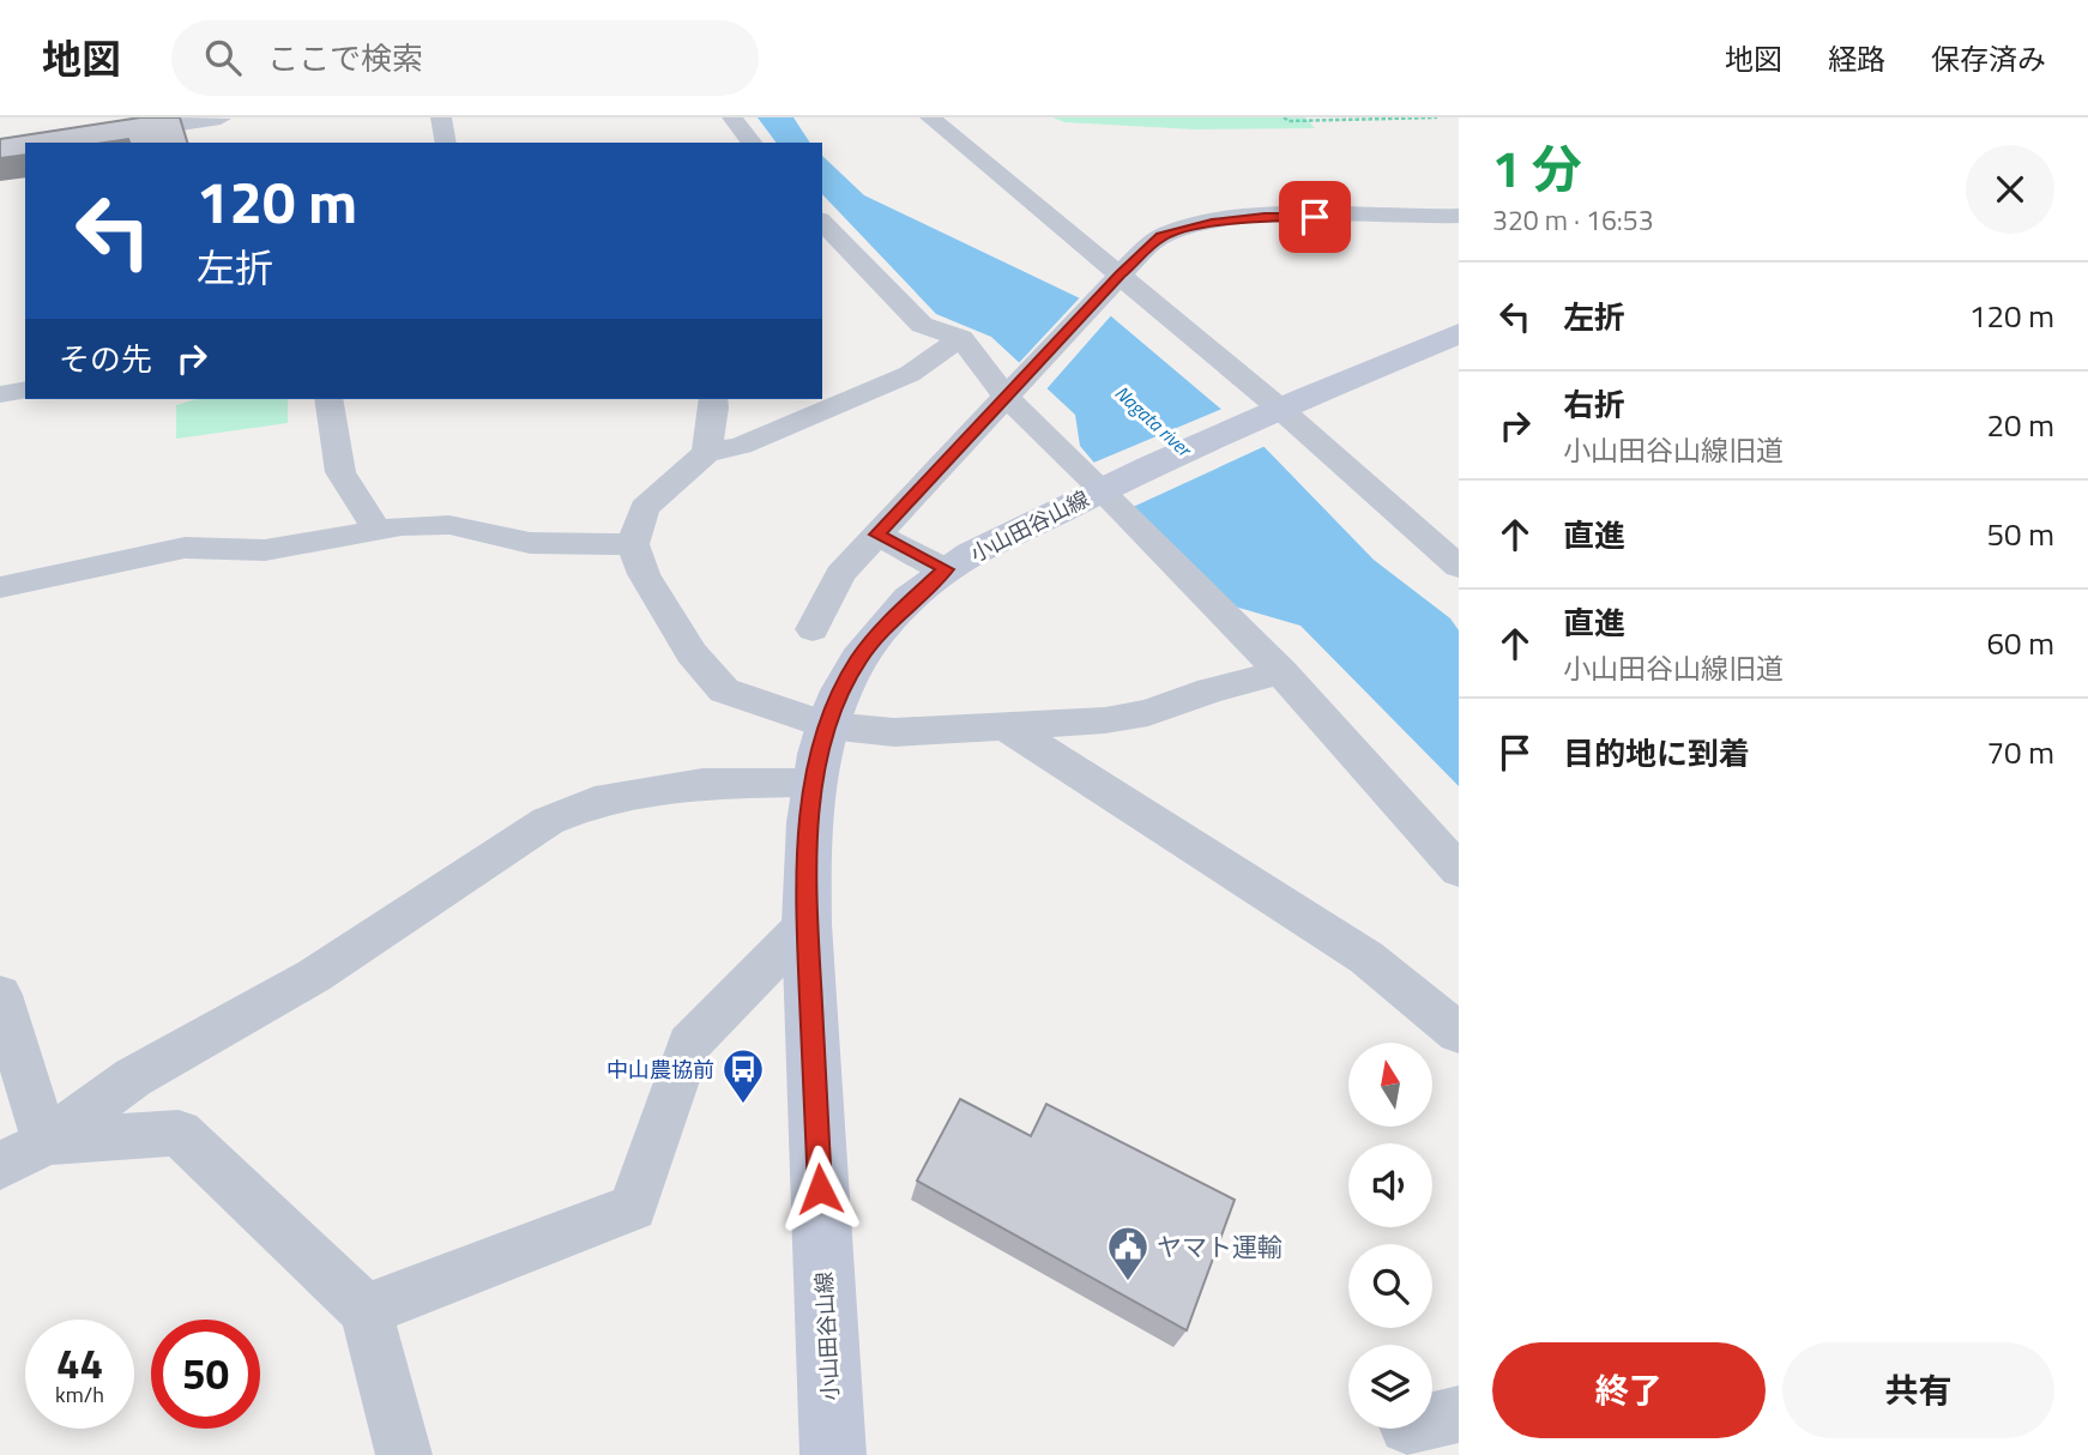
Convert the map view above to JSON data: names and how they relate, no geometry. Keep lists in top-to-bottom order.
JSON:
{
  "streets": {
    "main road": ["小山田谷山線"]
  },
  "water": ["Nagata river"],
  "places": {
    "bus stop": ["中山農協前"],
    "public building": ["ヤマト運輸"]
  },
  "north": "top",
  "page": {
    "header": "地図",
    "search": "ここで検索",
    "nav": ["地図", "経路", "保存済み"],
    "heading": ["1 分", "320 m · 16:53"],
    "turn": ["120 m", "左折"],
    "list": [
      {
        "name": "左折",
        "value": "120 m"
      },
      {
        "name": "右折",
        "note": "小山田谷山線旧道",
        "value": "20 m"
      },
      {
        "name": "直進",
        "value": "50 m"
      },
      {
        "name": "直進",
        "note": "小山田谷山線旧道",
        "value": "60 m"
      },
      {
        "name": "目的地に到着",
        "value": "70 m"
      }
    ],
    "then": "その先",
    "speed": "44 km/h",
    "limit": "50",
    "buttons": ["終了", "共有"]
  }
}
